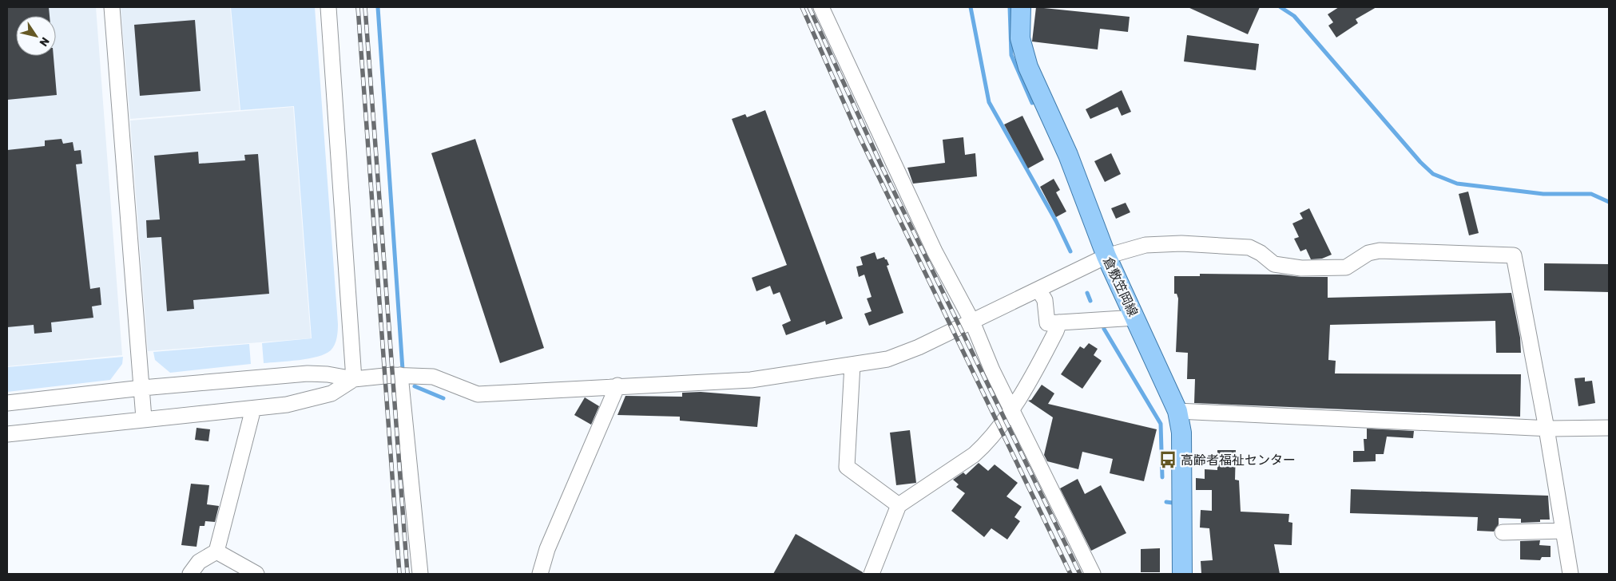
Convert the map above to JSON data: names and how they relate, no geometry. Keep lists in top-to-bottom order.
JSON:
{
  "streets": {
    "main road": ["倉敷笠岡線"]
  },
  "places": {
    "bus stop": ["高齢者福祉センター"]
  },
  "north": "bottom right"
}
